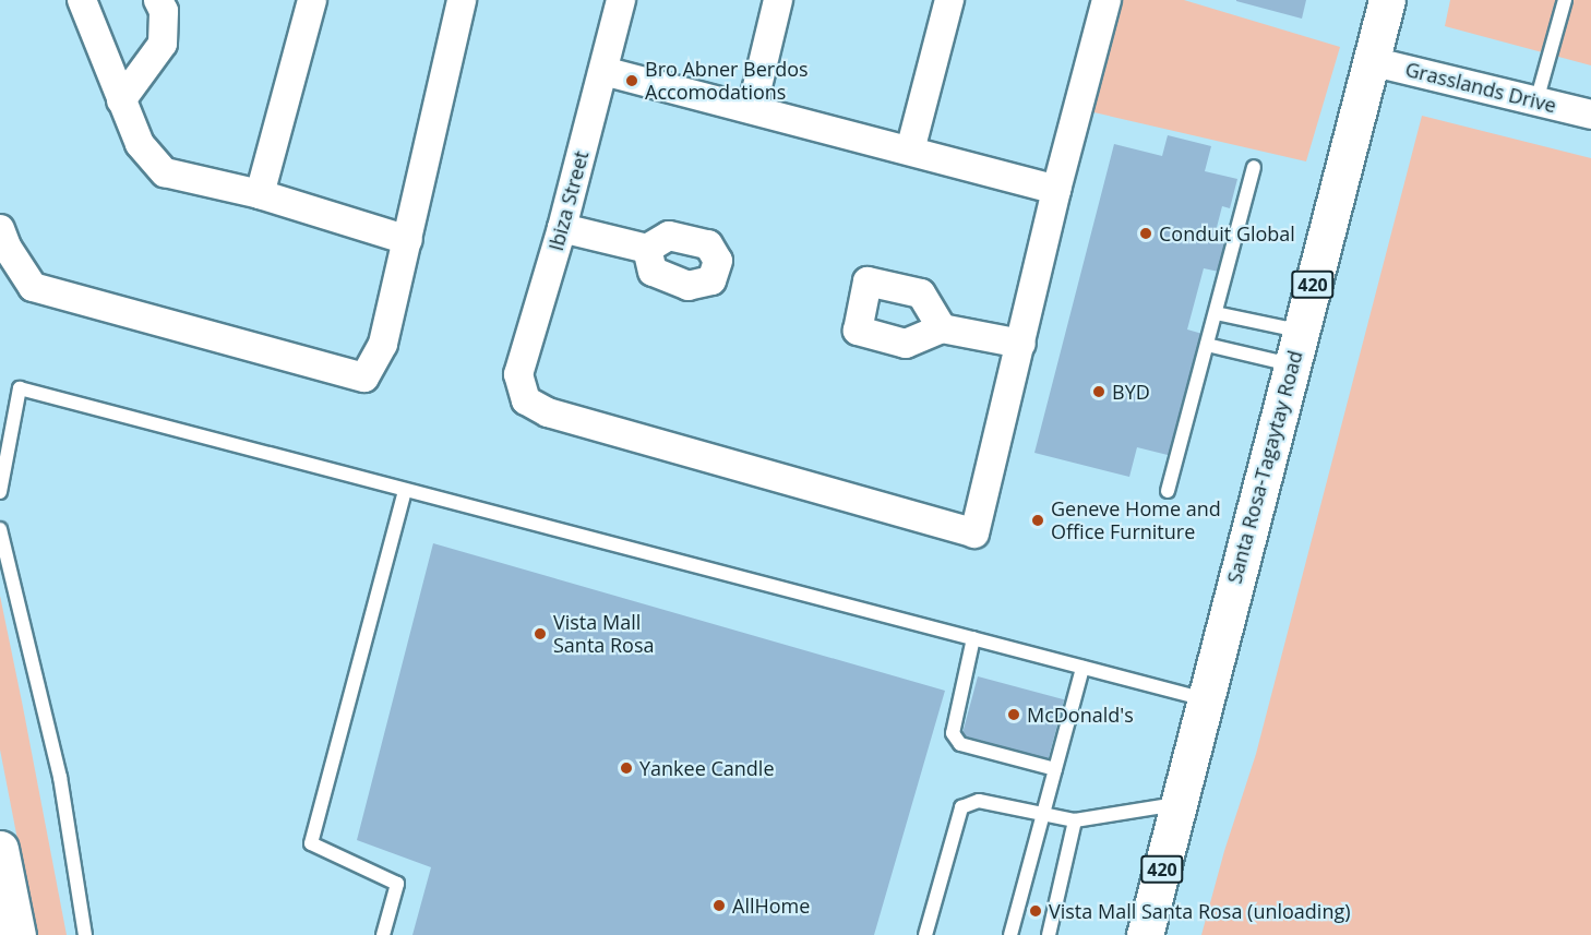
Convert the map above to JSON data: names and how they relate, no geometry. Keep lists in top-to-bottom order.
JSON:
{
  "streets": {
    "main road": ["420", "Santa Rosa-Tagaytay Road"],
    "street": ["Grasslands Drive", "Ibiza Street"]
  },
  "crossings": [
    ["Grasslands Drive", "Santa Rosa-Tagaytay Road"]
  ],
  "places": [
    "Bro Abner Berdos Accomodations",
    "Conduit Global",
    "BYD",
    "Geneve Home and Office Furniture",
    "Vista Mall Santa Rosa",
    "McDonald's",
    "Yankee Candle",
    "AllHome",
    "Vista Mall Santa Rosa (unloading)"
  ]
}
